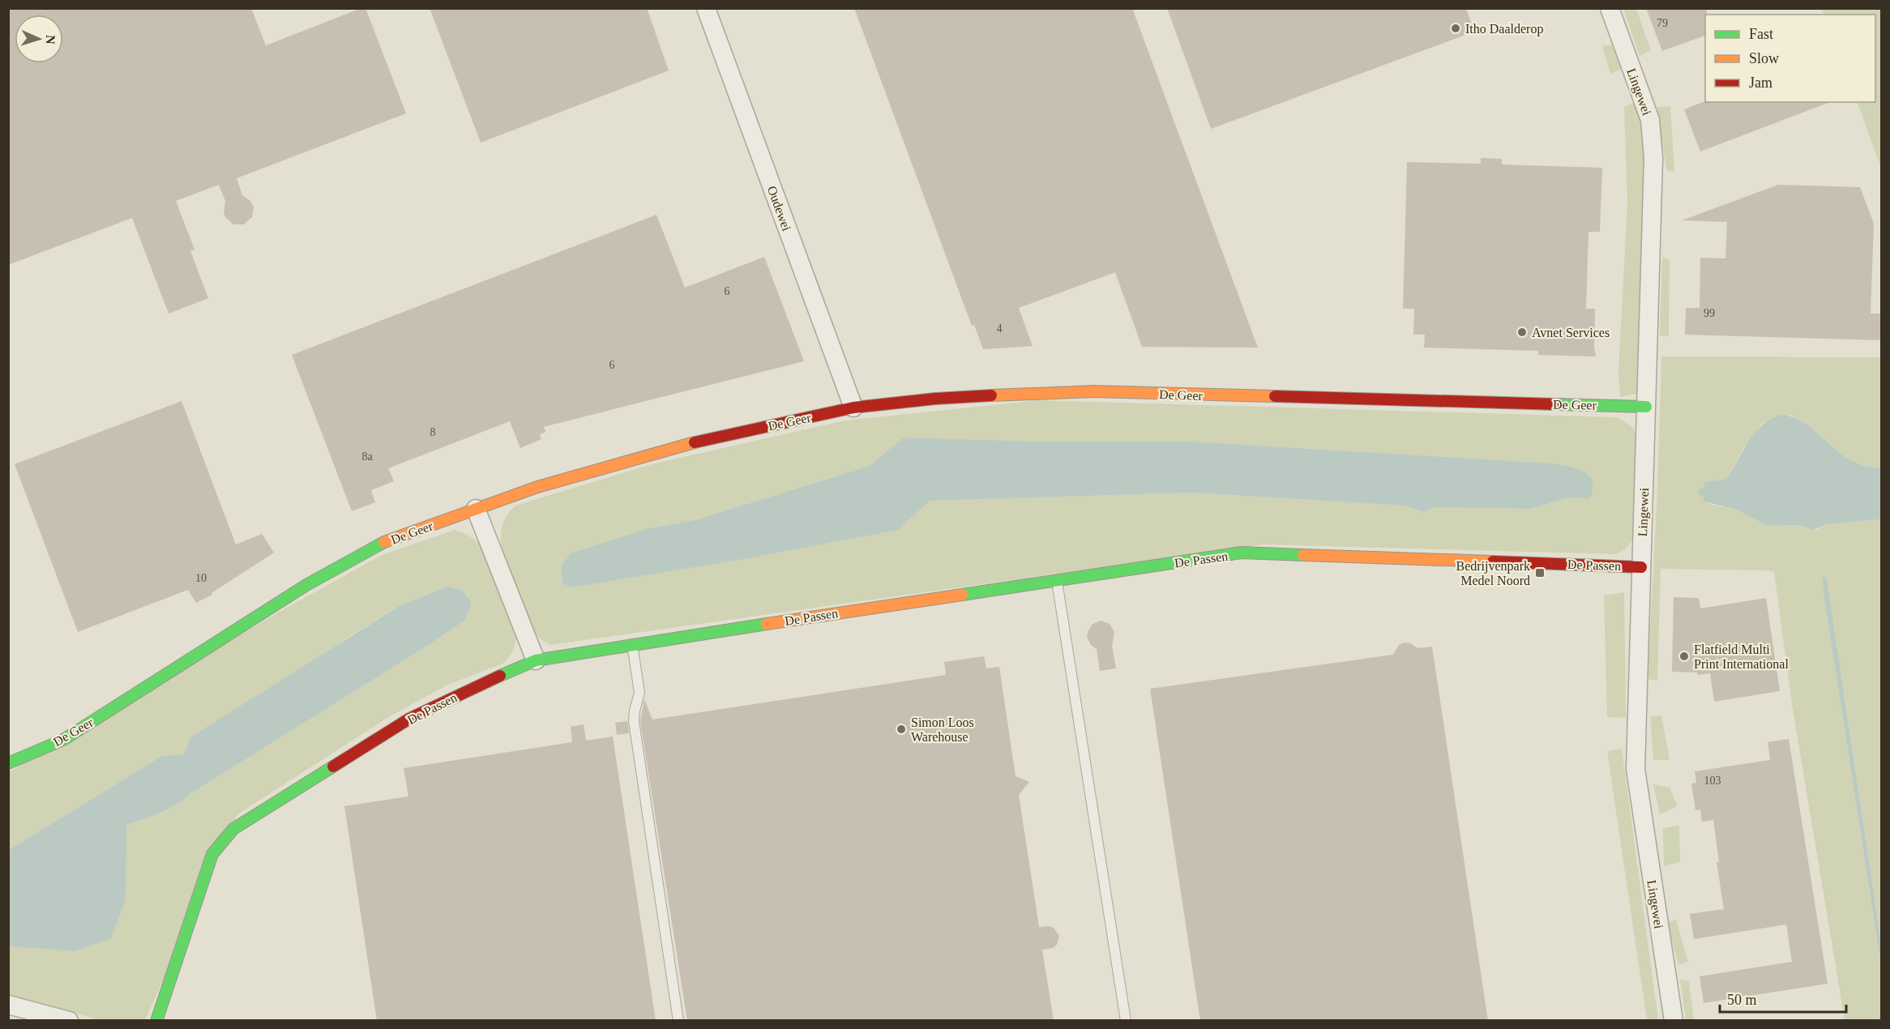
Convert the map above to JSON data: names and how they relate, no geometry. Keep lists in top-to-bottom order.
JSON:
{
  "streets": {
    "street": [
      "Lingewei",
      "Oudewei",
      "De Geer",
      "De Passen"
    ]
  },
  "crossings": [
    ["Lingewei", "De Geer"],
    ["Lingewei", "De Passen"],
    ["Oudewei", "De Geer"]
  ],
  "places": {
    "other": [
      "Itho Daalderop",
      "Avnet Services",
      "Flatfield Multi Print International",
      "Simon Loos Warehouse"
    ],
    "transit": ["Bedrijvenpark Medel Noord"]
  },
  "house_numbers": [
    "79",
    "6",
    "99",
    "4",
    "6",
    "8",
    "8a",
    "10",
    "103"
  ],
  "legend": ["Fast", "Slow", "Jam"],
  "scale_bar": "50 m",
  "north": "right"
}
